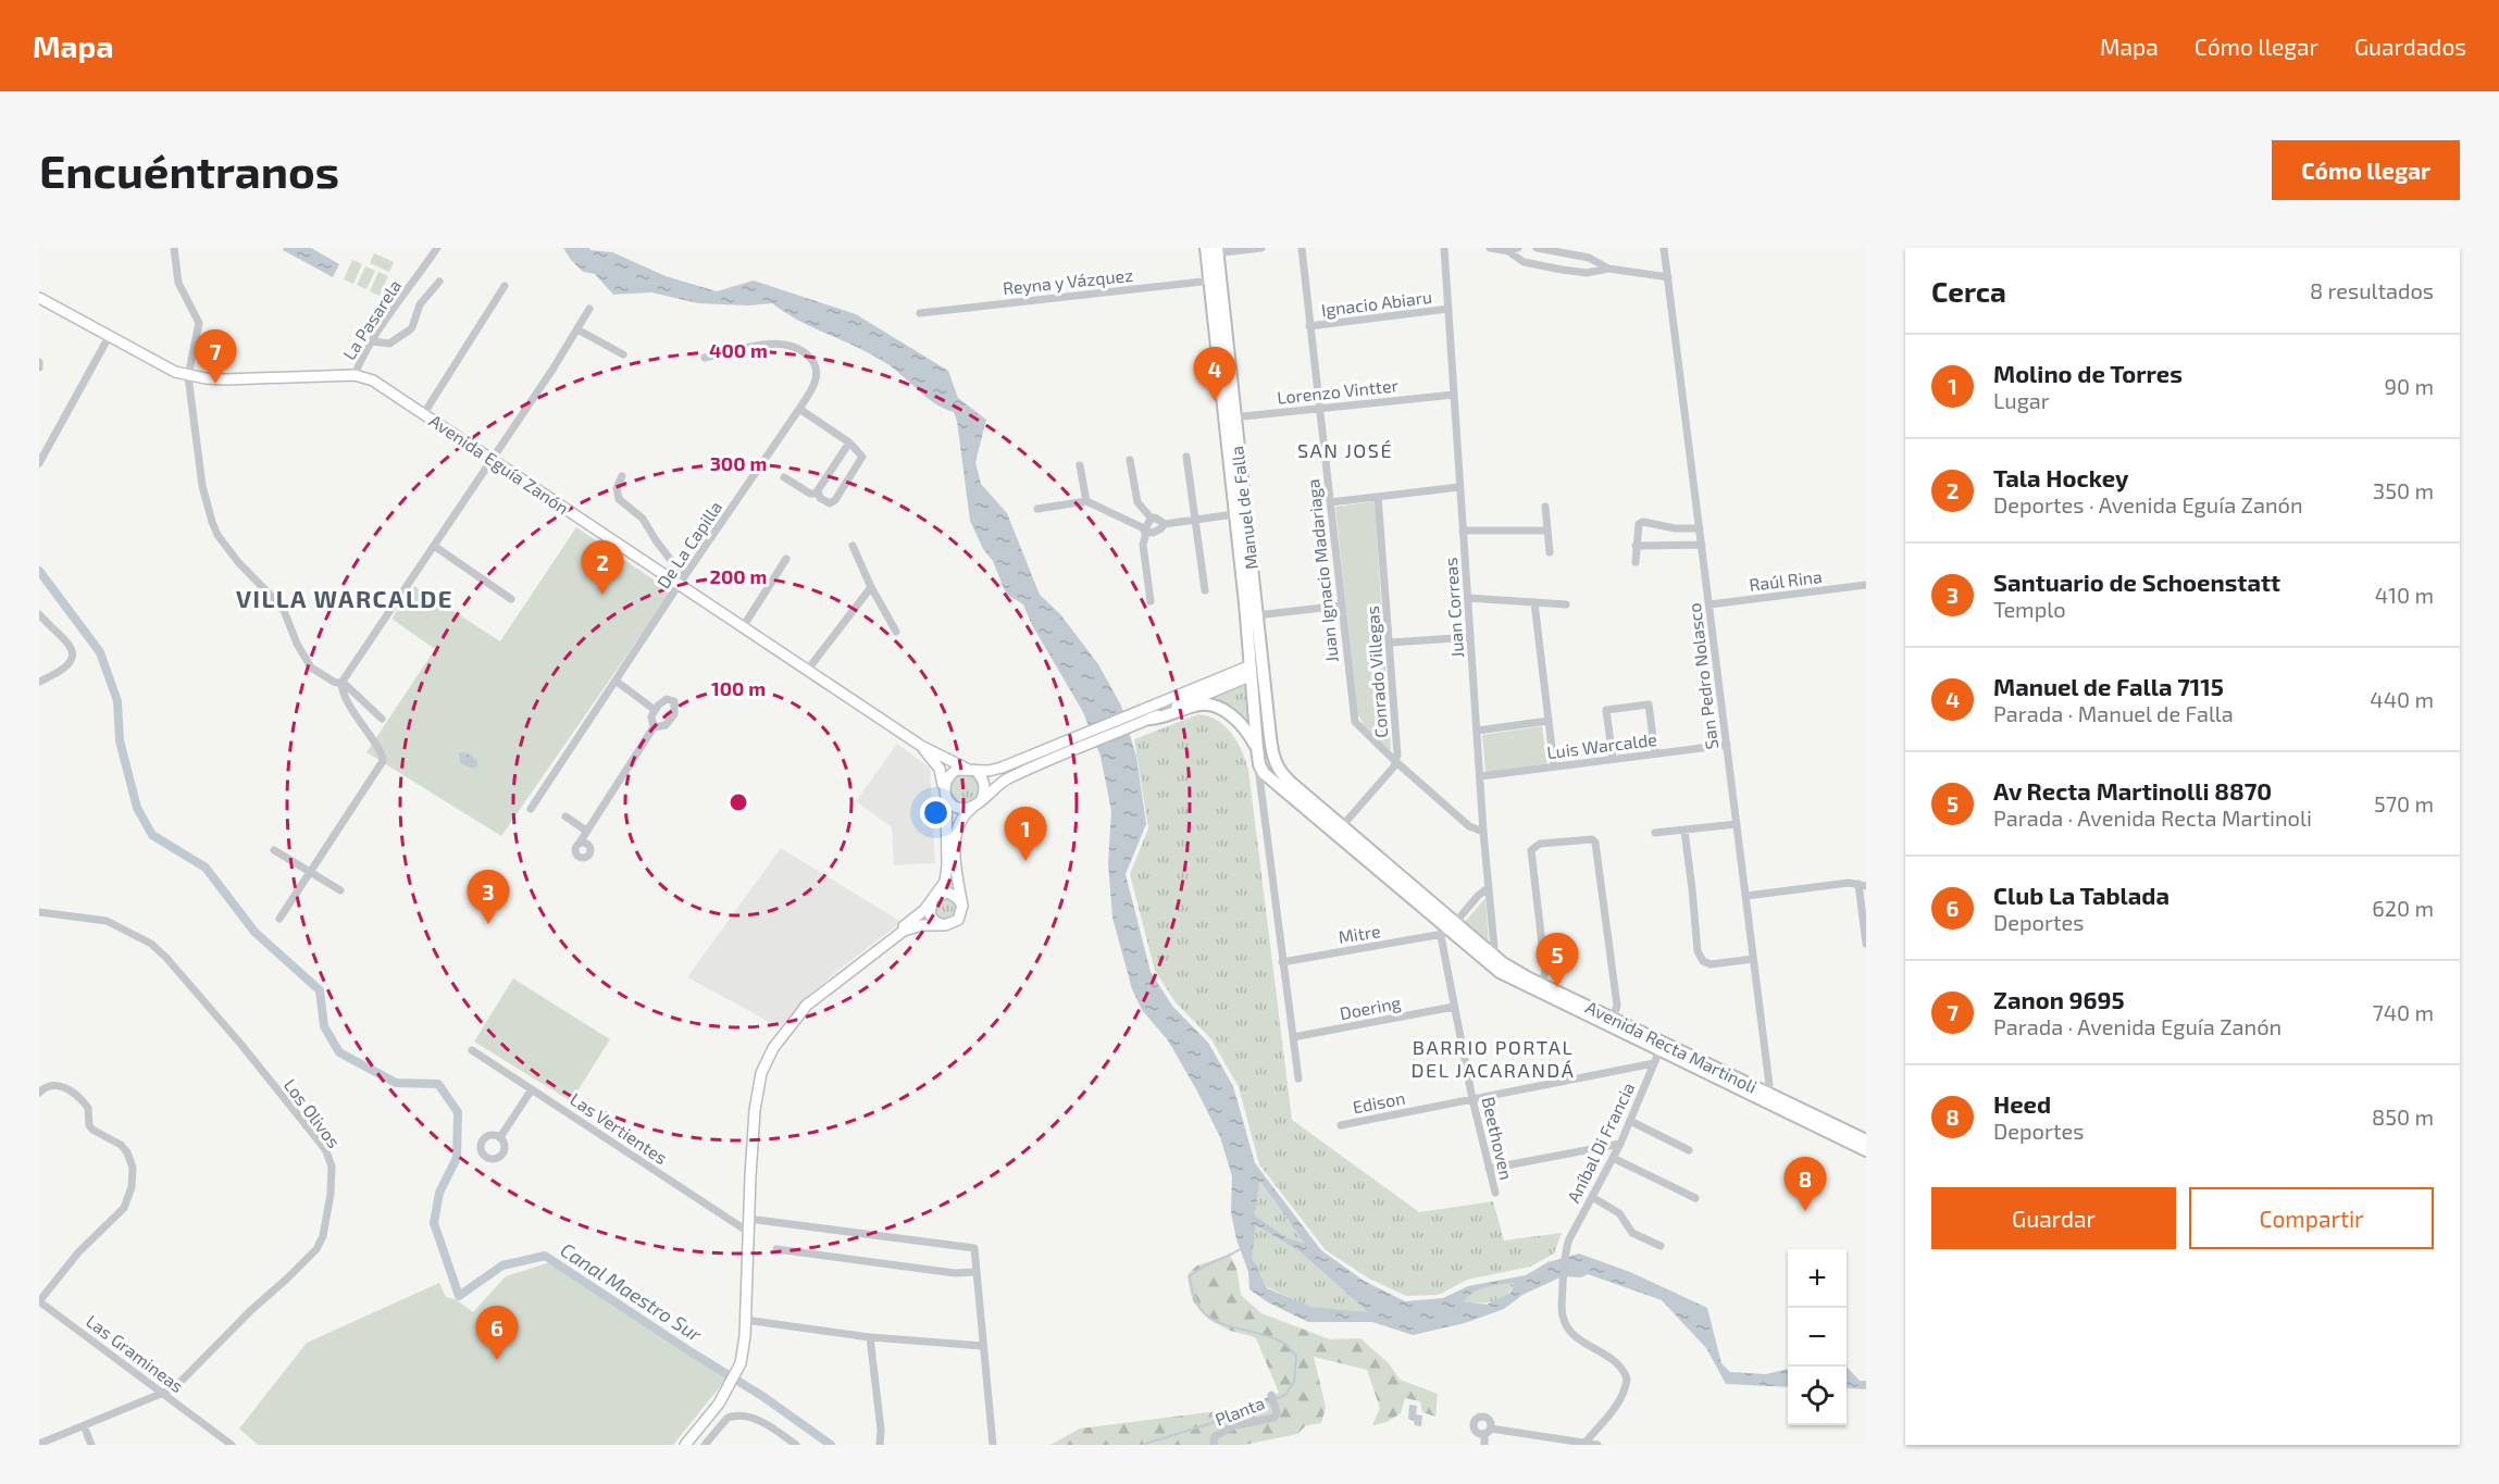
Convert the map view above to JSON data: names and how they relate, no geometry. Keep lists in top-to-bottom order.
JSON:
{
  "streets": {
    "main road": ["Avenida Eguía Zanón", "Manuel de Falla", "Avenida Recta Martinoli"],
    "street": [
      "Reyna y Vázquez",
      "Ignacio Abiaru",
      "La Pasarela",
      "Lorenzo Vintter",
      "De La Capilla",
      "Juan Ignacio Madariaga",
      "Raúl Rina",
      "Juan Correas",
      "Conrado Villegas",
      "San Pedro Nolasco",
      "Luis Warcalde",
      "Mitre",
      "Doering",
      "Edison",
      "Los Olivos",
      "Las Vertientes",
      "Beethoven",
      "Aníbal Di Francia",
      "Las Gramineas",
      "Planta"
    ]
  },
  "crossings": [
    ["Reyna y Vázquez", "Manuel de Falla"],
    ["Ignacio Abiaru", "Juan Ignacio Madariaga"],
    ["Ignacio Abiaru", "Juan Correas"],
    ["La Pasarela", "Avenida Eguía Zanón"],
    ["Lorenzo Vintter", "Manuel de Falla"],
    ["Lorenzo Vintter", "Juan Ignacio Madariaga"],
    ["Lorenzo Vintter", "Juan Correas"],
    ["Avenida Eguía Zanón", "De La Capilla"],
    ["Manuel de Falla", "Mitre"],
    ["Manuel de Falla", "Doering"],
    ["Manuel de Falla", "Avenida Recta Martinoli"],
    ["Juan Ignacio Madariaga", "Juan Correas"],
    ["Juan Ignacio Madariaga", "Conrado Villegas"],
    ["Raúl Rina", "San Pedro Nolasco"],
    ["Juan Correas", "Luis Warcalde"],
    ["Juan Correas", "Avenida Recta Martinoli"],
    ["Conrado Villegas", "Avenida Recta Martinoli"],
    ["San Pedro Nolasco", "Luis Warcalde"],
    ["San Pedro Nolasco", "Avenida Recta Martinoli"],
    ["Mitre", "Avenida Recta Martinoli"],
    ["Mitre", "Beethoven"],
    ["Doering", "Beethoven"],
    ["Avenida Recta Martinoli", "Beethoven"],
    ["Avenida Recta Martinoli", "Aníbal Di Francia"],
    ["Edison", "Beethoven"],
    ["Edison", "Aníbal Di Francia"],
    ["Los Olivos", "Las Gramineas"]
  ],
  "districts": ["SAN JOSÉ", "VILLA WARCALDE", "BARRIO PORTAL DEL JACARANDÁ"],
  "water": ["Canal Maestro Sur"],
  "page": {
    "header": "Mapa",
    "nav": ["Mapa", "Cómo llegar", "Guardados"],
    "buttons": [
      "Cómo llegar",
      ["Guardar", "Compartir"]
    ],
    "title": "Encuéntranos",
    "heading": ["Cerca", "8 resultados"],
    "pins": [
      "7",
      "4",
      "2",
      "1",
      "3",
      "5",
      "8",
      "6"
    ],
    "list": [
      {
        "mark": "1",
        "name": "Molino de Torres",
        "note": "Lugar",
        "value": "90 m"
      },
      {
        "mark": "2",
        "name": "Tala Hockey",
        "note": "Deportes · Avenida Eguía Zanón",
        "value": "350 m"
      },
      {
        "mark": "3",
        "name": "Santuario de Schoenstatt",
        "note": "Templo",
        "value": "410 m"
      },
      {
        "mark": "4",
        "name": "Manuel de Falla 7115",
        "note": "Parada · Manuel de Falla",
        "value": "440 m"
      },
      {
        "mark": "5",
        "name": "Av Recta Martinolli 8870",
        "note": "Parada · Avenida Recta Martinoli",
        "value": "570 m"
      },
      {
        "mark": "6",
        "name": "Club La Tablada",
        "note": "Deportes",
        "value": "620 m"
      },
      {
        "mark": "7",
        "name": "Zanon 9695",
        "note": "Parada · Avenida Eguía Zanón",
        "value": "740 m"
      },
      {
        "mark": "8",
        "name": "Heed",
        "note": "Deportes",
        "value": "850 m"
      }
    ],
    "map_buttons": ["+", "−"]
  },
  "rings": [
    "400 m",
    "300 m",
    "200 m",
    "100 m"
  ]
}
